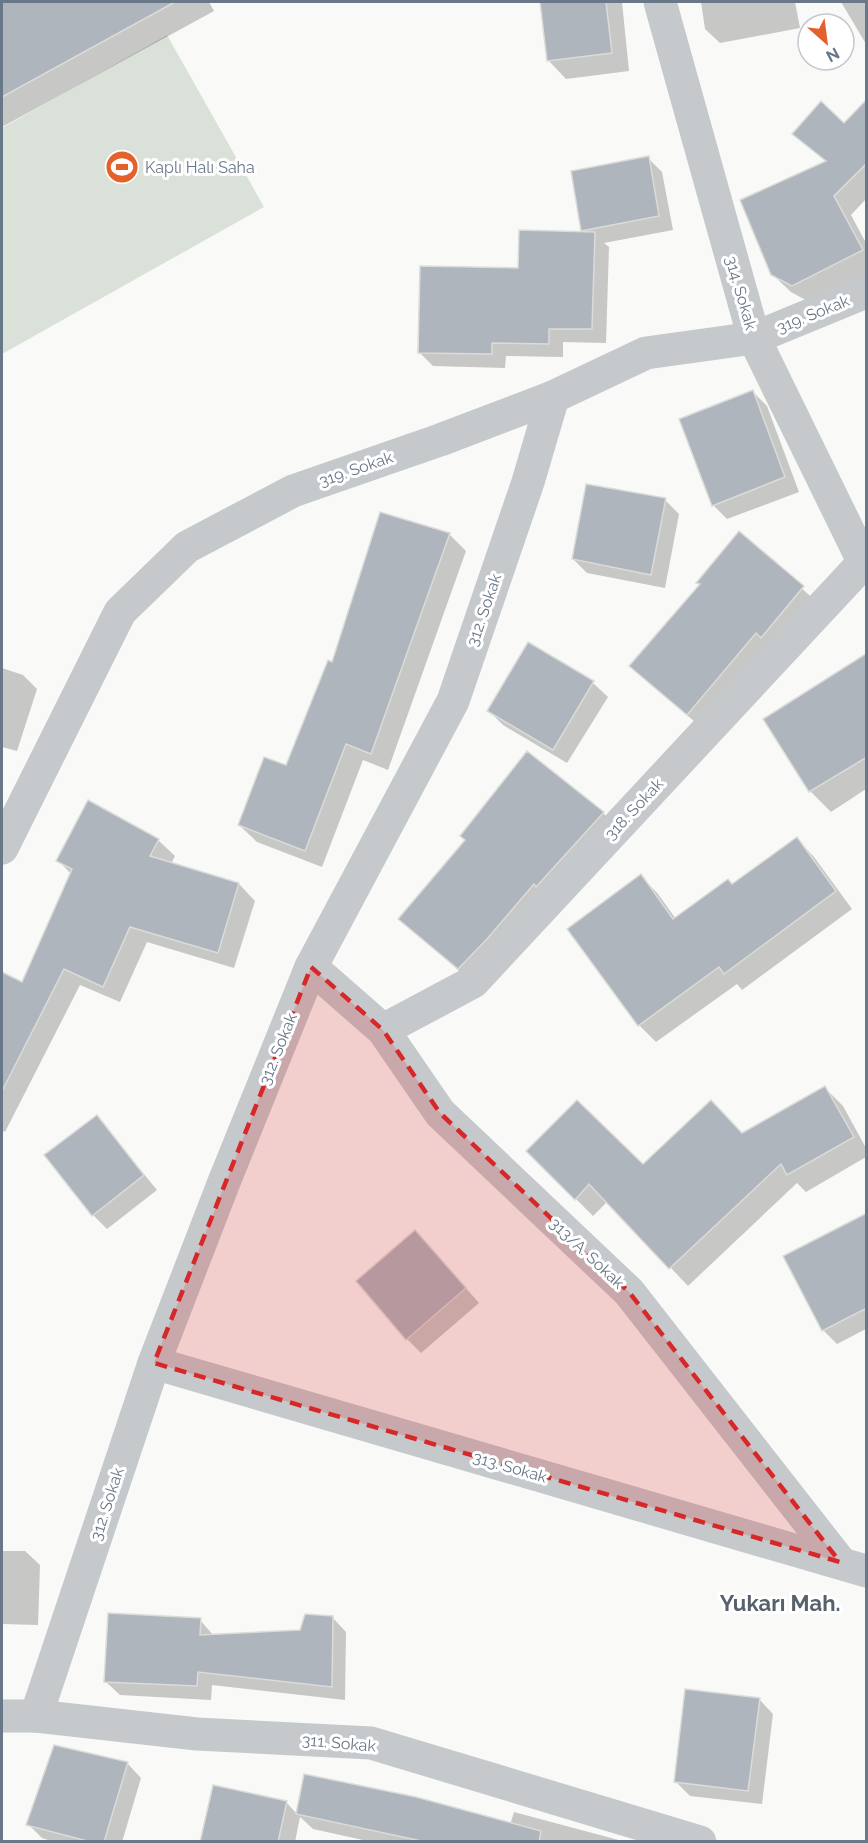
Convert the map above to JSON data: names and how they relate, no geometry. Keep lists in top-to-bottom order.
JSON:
{
  "streets": {
    "street": [
      "314. Sokak",
      "319. Sokak",
      "312. Sokak",
      "318. Sokak",
      "313/A. Sokak",
      "313. Sokak",
      "311. Sokak"
    ]
  },
  "crossings": [
    ["314. Sokak", "319. Sokak"],
    ["314. Sokak", "318. Sokak"],
    ["319. Sokak", "312. Sokak"],
    ["312. Sokak", "313/A. Sokak"],
    ["312. Sokak", "313. Sokak"],
    ["312. Sokak", "311. Sokak"],
    ["318. Sokak", "313/A. Sokak"],
    ["313/A. Sokak", "313. Sokak"]
  ],
  "districts": ["Yukarı Mah."],
  "places": {
    "sports": ["Kaplı Halı Saha"]
  },
  "north": "bottom right"
}
